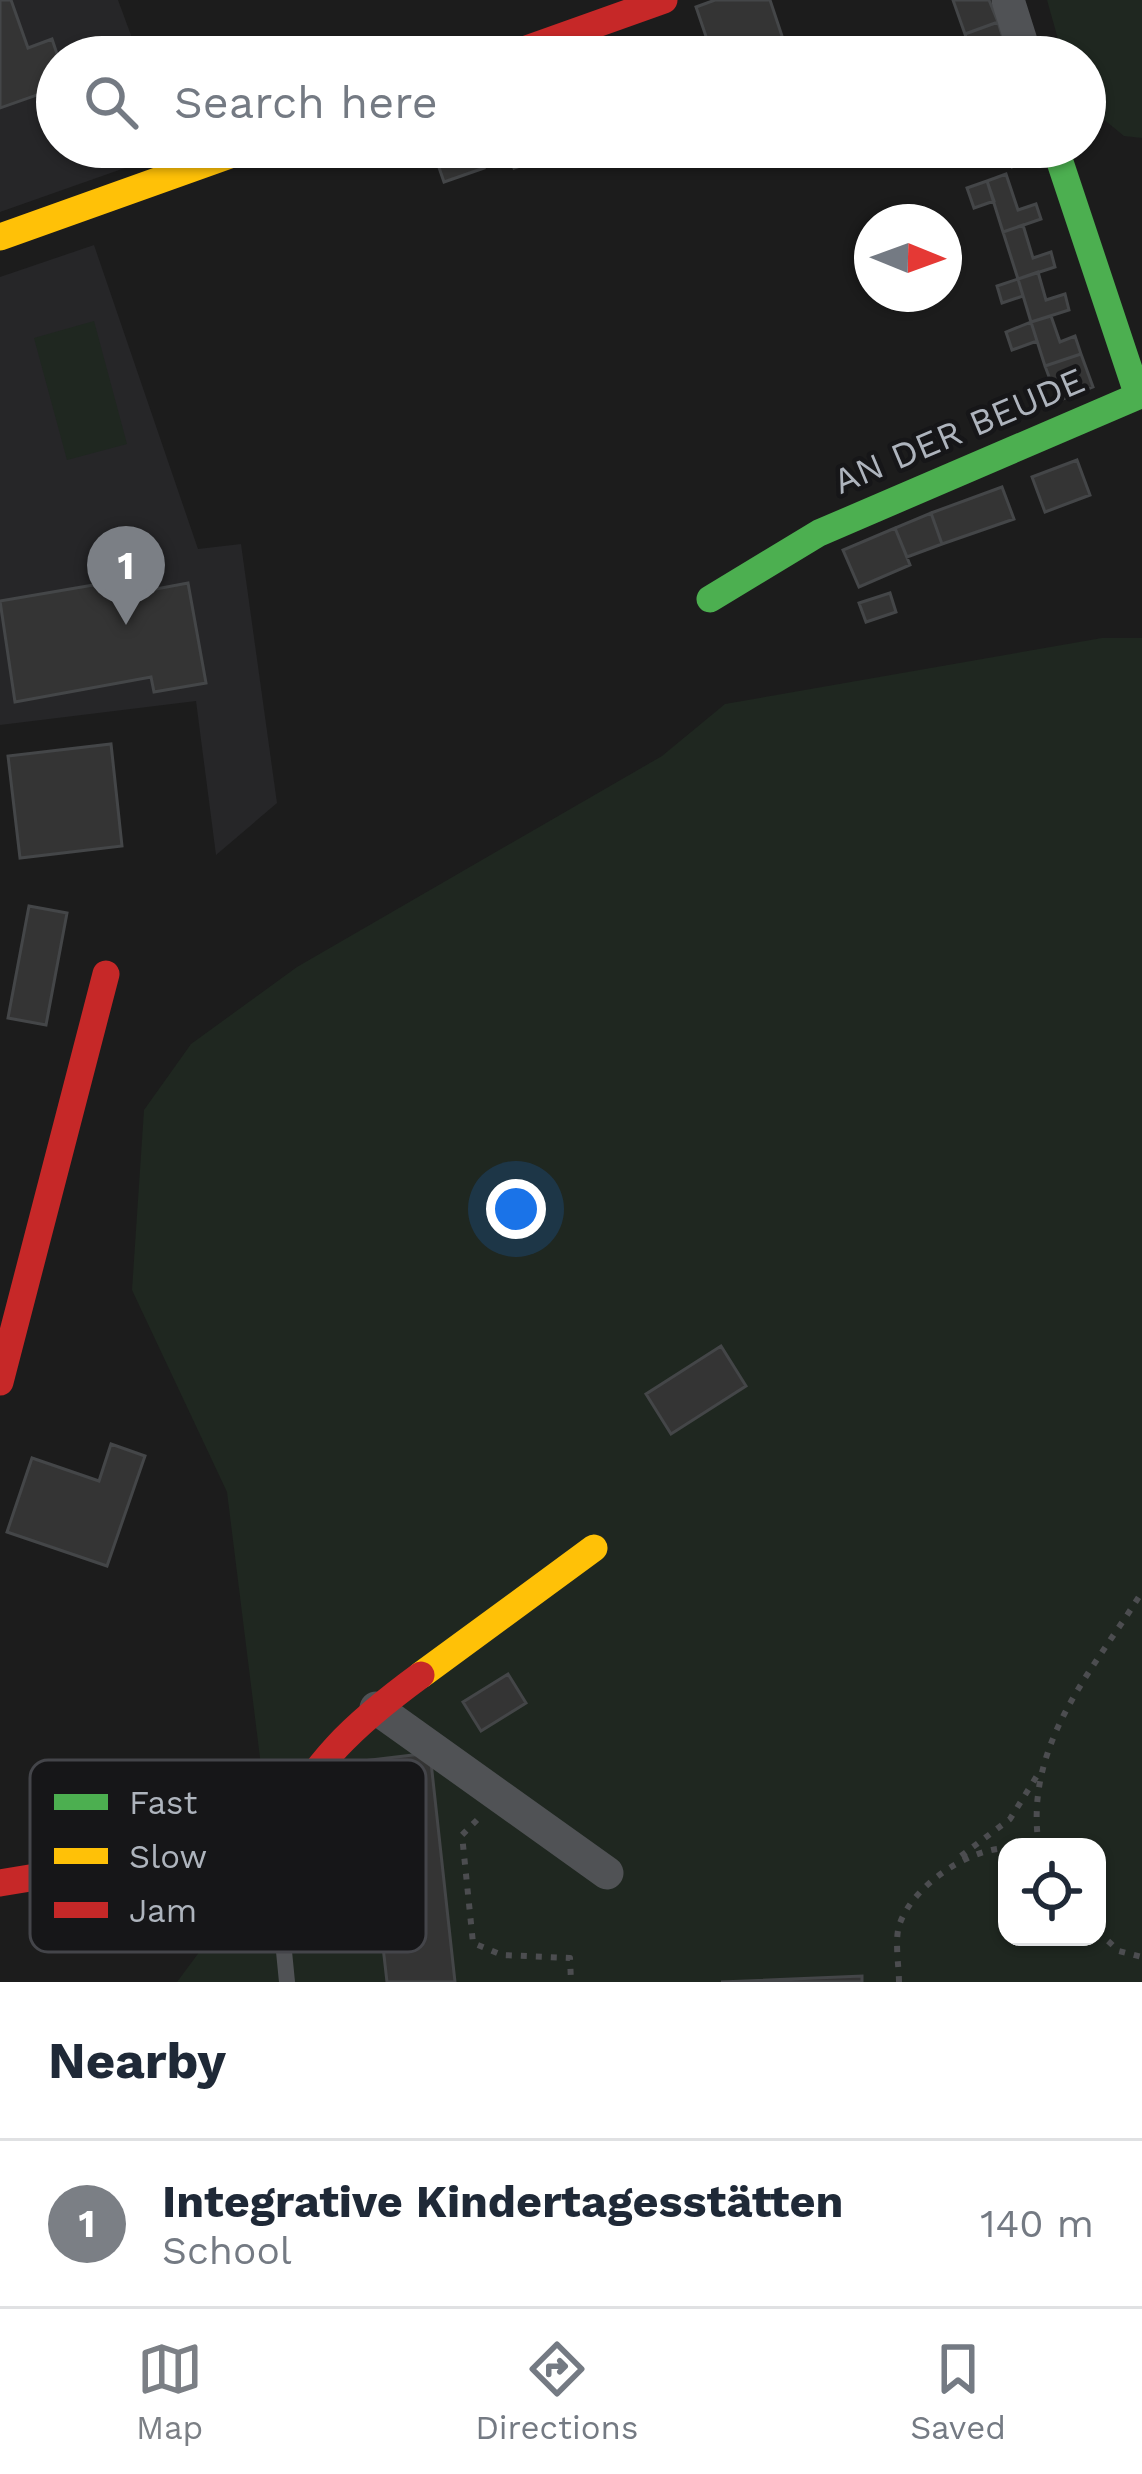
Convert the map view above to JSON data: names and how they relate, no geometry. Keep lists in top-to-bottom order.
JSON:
{
  "streets": {
    "street": ["AN DER BEUDE"]
  },
  "legend": ["Fast", "Slow", "Jam"],
  "north": "right",
  "page": {
    "search": "Search here",
    "pins": "1",
    "heading": "Nearby",
    "list": [
      {
        "mark": "1",
        "name": "Integrative Kindertagesstätten",
        "note": "School",
        "value": "140 m"
      }
    ],
    "nav": ["Map", "Directions", "Saved"]
  }
}
